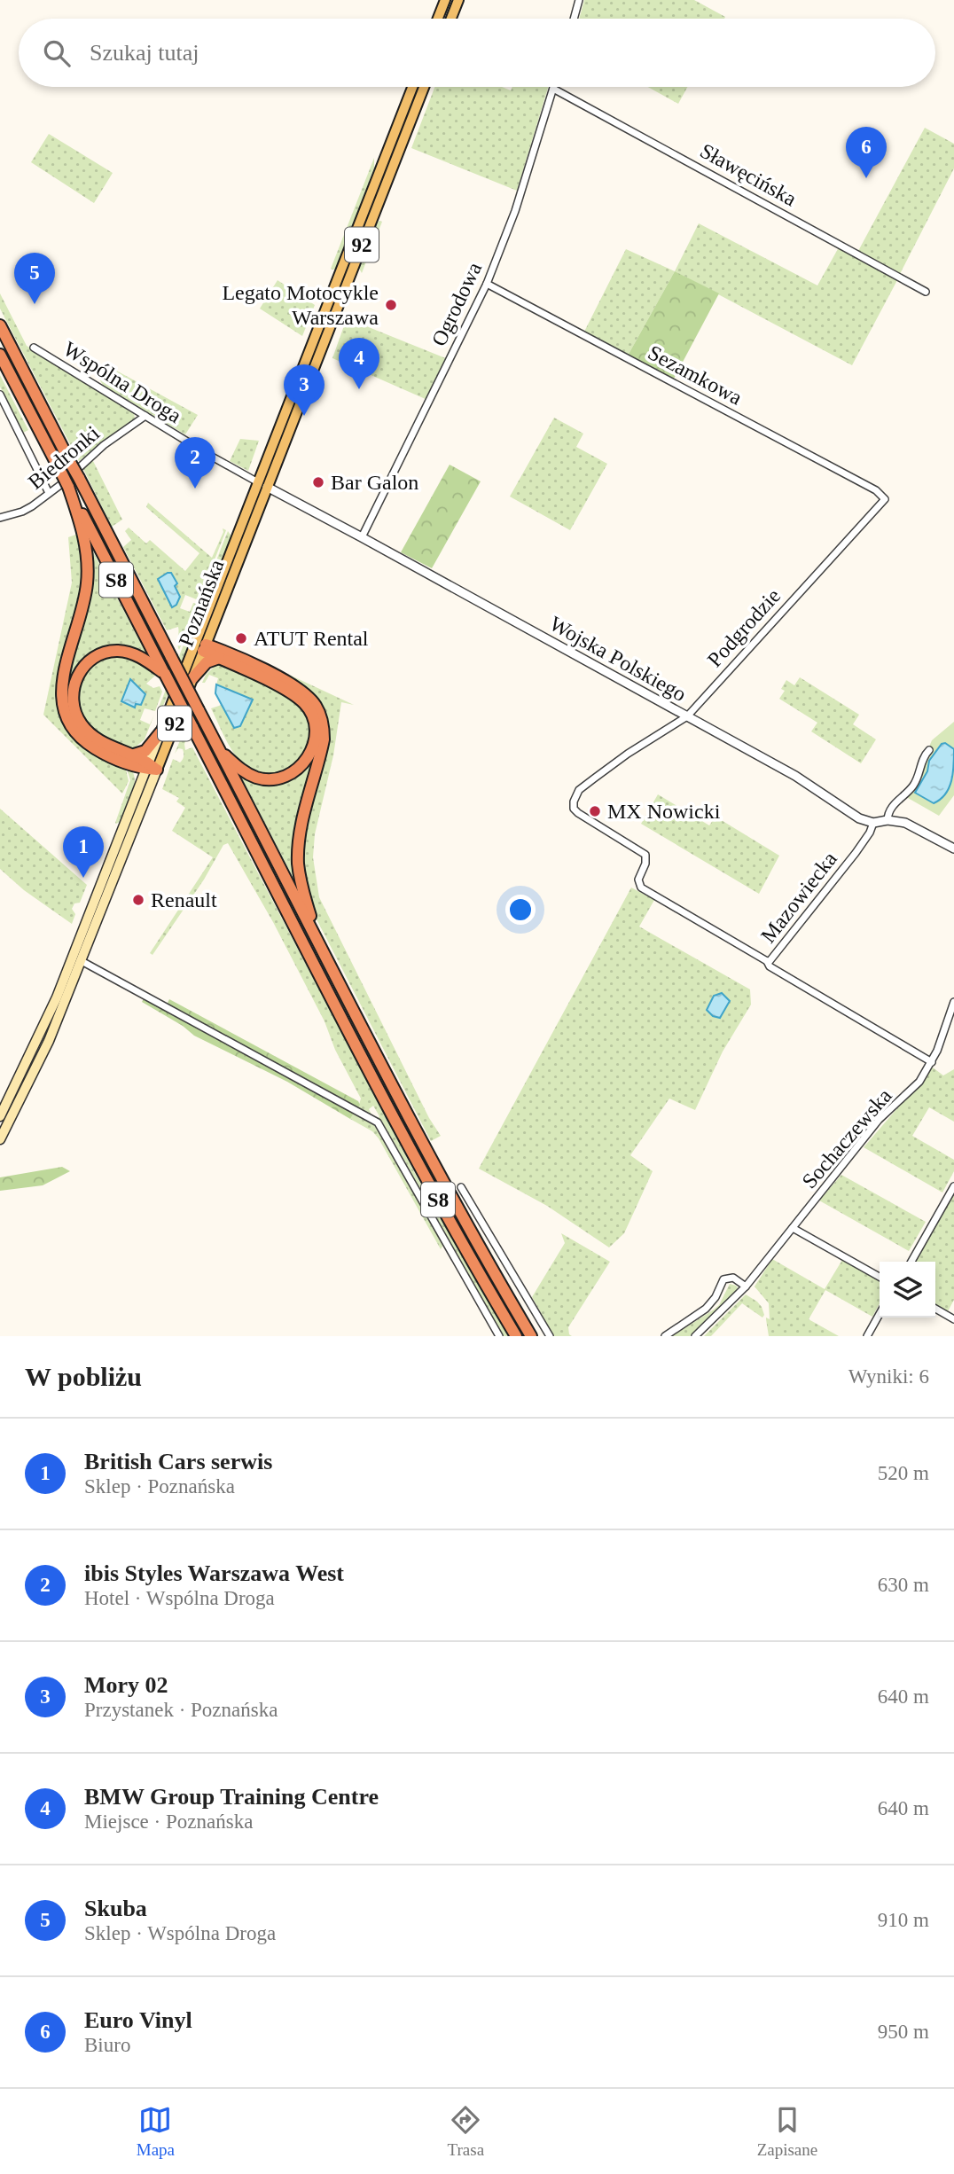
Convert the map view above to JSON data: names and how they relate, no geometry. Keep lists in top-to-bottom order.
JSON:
{
  "streets": {
    "highway": ["S8"],
    "main road": ["92", "Poznańska"],
    "street": [
      "Sławęcińska",
      "Ogrodowa",
      "Sezamkowa",
      "Wspólna Droga",
      "Biedronki",
      "Podgrodzie",
      "Wojska Polskiego",
      "Mazowiecka",
      "Sochaczewska"
    ]
  },
  "crossings": [
    ["Sławęcińska", "Ogrodowa"],
    ["Ogrodowa", "Sezamkowa"],
    ["Ogrodowa", "Wojska Polskiego"],
    ["Sezamkowa", "Podgrodzie"],
    ["Wspólna Droga", "Biedronki"],
    ["Wspólna Droga", "Poznańska"],
    ["Wspólna Droga", "Wojska Polskiego"],
    ["Poznańska", "Wojska Polskiego"],
    ["Podgrodzie", "Wojska Polskiego"],
    ["Podgrodzie", "Mazowiecka"],
    ["Wojska Polskiego", "Mazowiecka"]
  ],
  "places": [
    "Legato Motocykle Warszawa",
    "Bar Galon",
    "ATUT Rental",
    "MX Nowicki",
    "Renault"
  ],
  "page": {
    "search": "Szukaj tutaj",
    "pins": [
      "6",
      "5",
      "4",
      "3",
      "2",
      "1"
    ],
    "heading": ["W pobliżu", "Wyniki: 6"],
    "list": [
      {
        "mark": "1",
        "name": "British Cars serwis",
        "note": "Sklep · Poznańska",
        "value": "520 m"
      },
      {
        "mark": "2",
        "name": "ibis Styles Warszawa West",
        "note": "Hotel · Wspólna Droga",
        "value": "630 m"
      },
      {
        "mark": "3",
        "name": "Mory 02",
        "note": "Przystanek · Poznańska",
        "value": "640 m"
      },
      {
        "mark": "4",
        "name": "BMW Group Training Centre",
        "note": "Miejsce · Poznańska",
        "value": "640 m"
      },
      {
        "mark": "5",
        "name": "Skuba",
        "note": "Sklep · Wspólna Droga",
        "value": "910 m"
      },
      {
        "mark": "6",
        "name": "Euro Vinyl",
        "note": "Biuro",
        "value": "950 m"
      }
    ],
    "nav": ["Mapa", "Trasa", "Zapisane"]
  }
}
